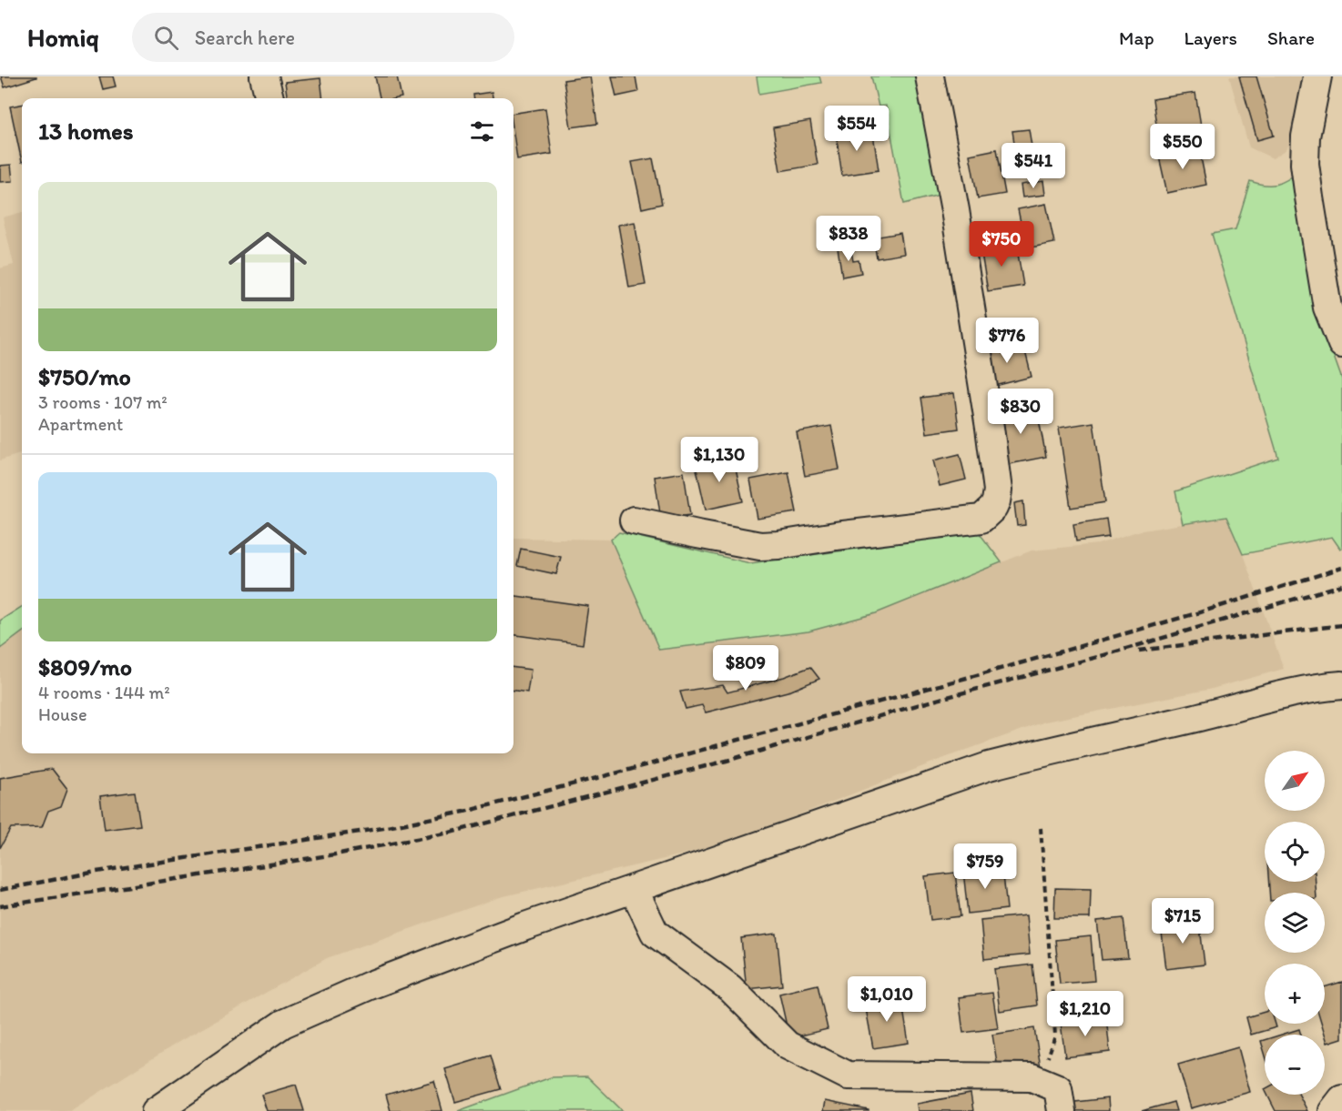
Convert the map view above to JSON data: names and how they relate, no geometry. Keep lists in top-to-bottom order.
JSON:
{
  "north": "top right",
  "page": {
    "header": "Homiq",
    "search": "Search here",
    "nav": ["Map", "Layers", "Share"],
    "heading": "13 homes",
    "price": [
      "$554",
      "$550",
      "$541",
      "$838",
      "$750",
      "$776",
      "$830",
      "$1,130",
      "$809",
      "$759",
      "$715",
      "$1,010",
      "$1,210"
    ],
    "list": [
      {
        "name": "$750/mo",
        "note": "3 rooms · 107 m² · Apartment"
      },
      {
        "name": "$809/mo",
        "note": "4 rooms · 144 m² · House"
      }
    ],
    "map_buttons": ["+", "−"]
  }
}
